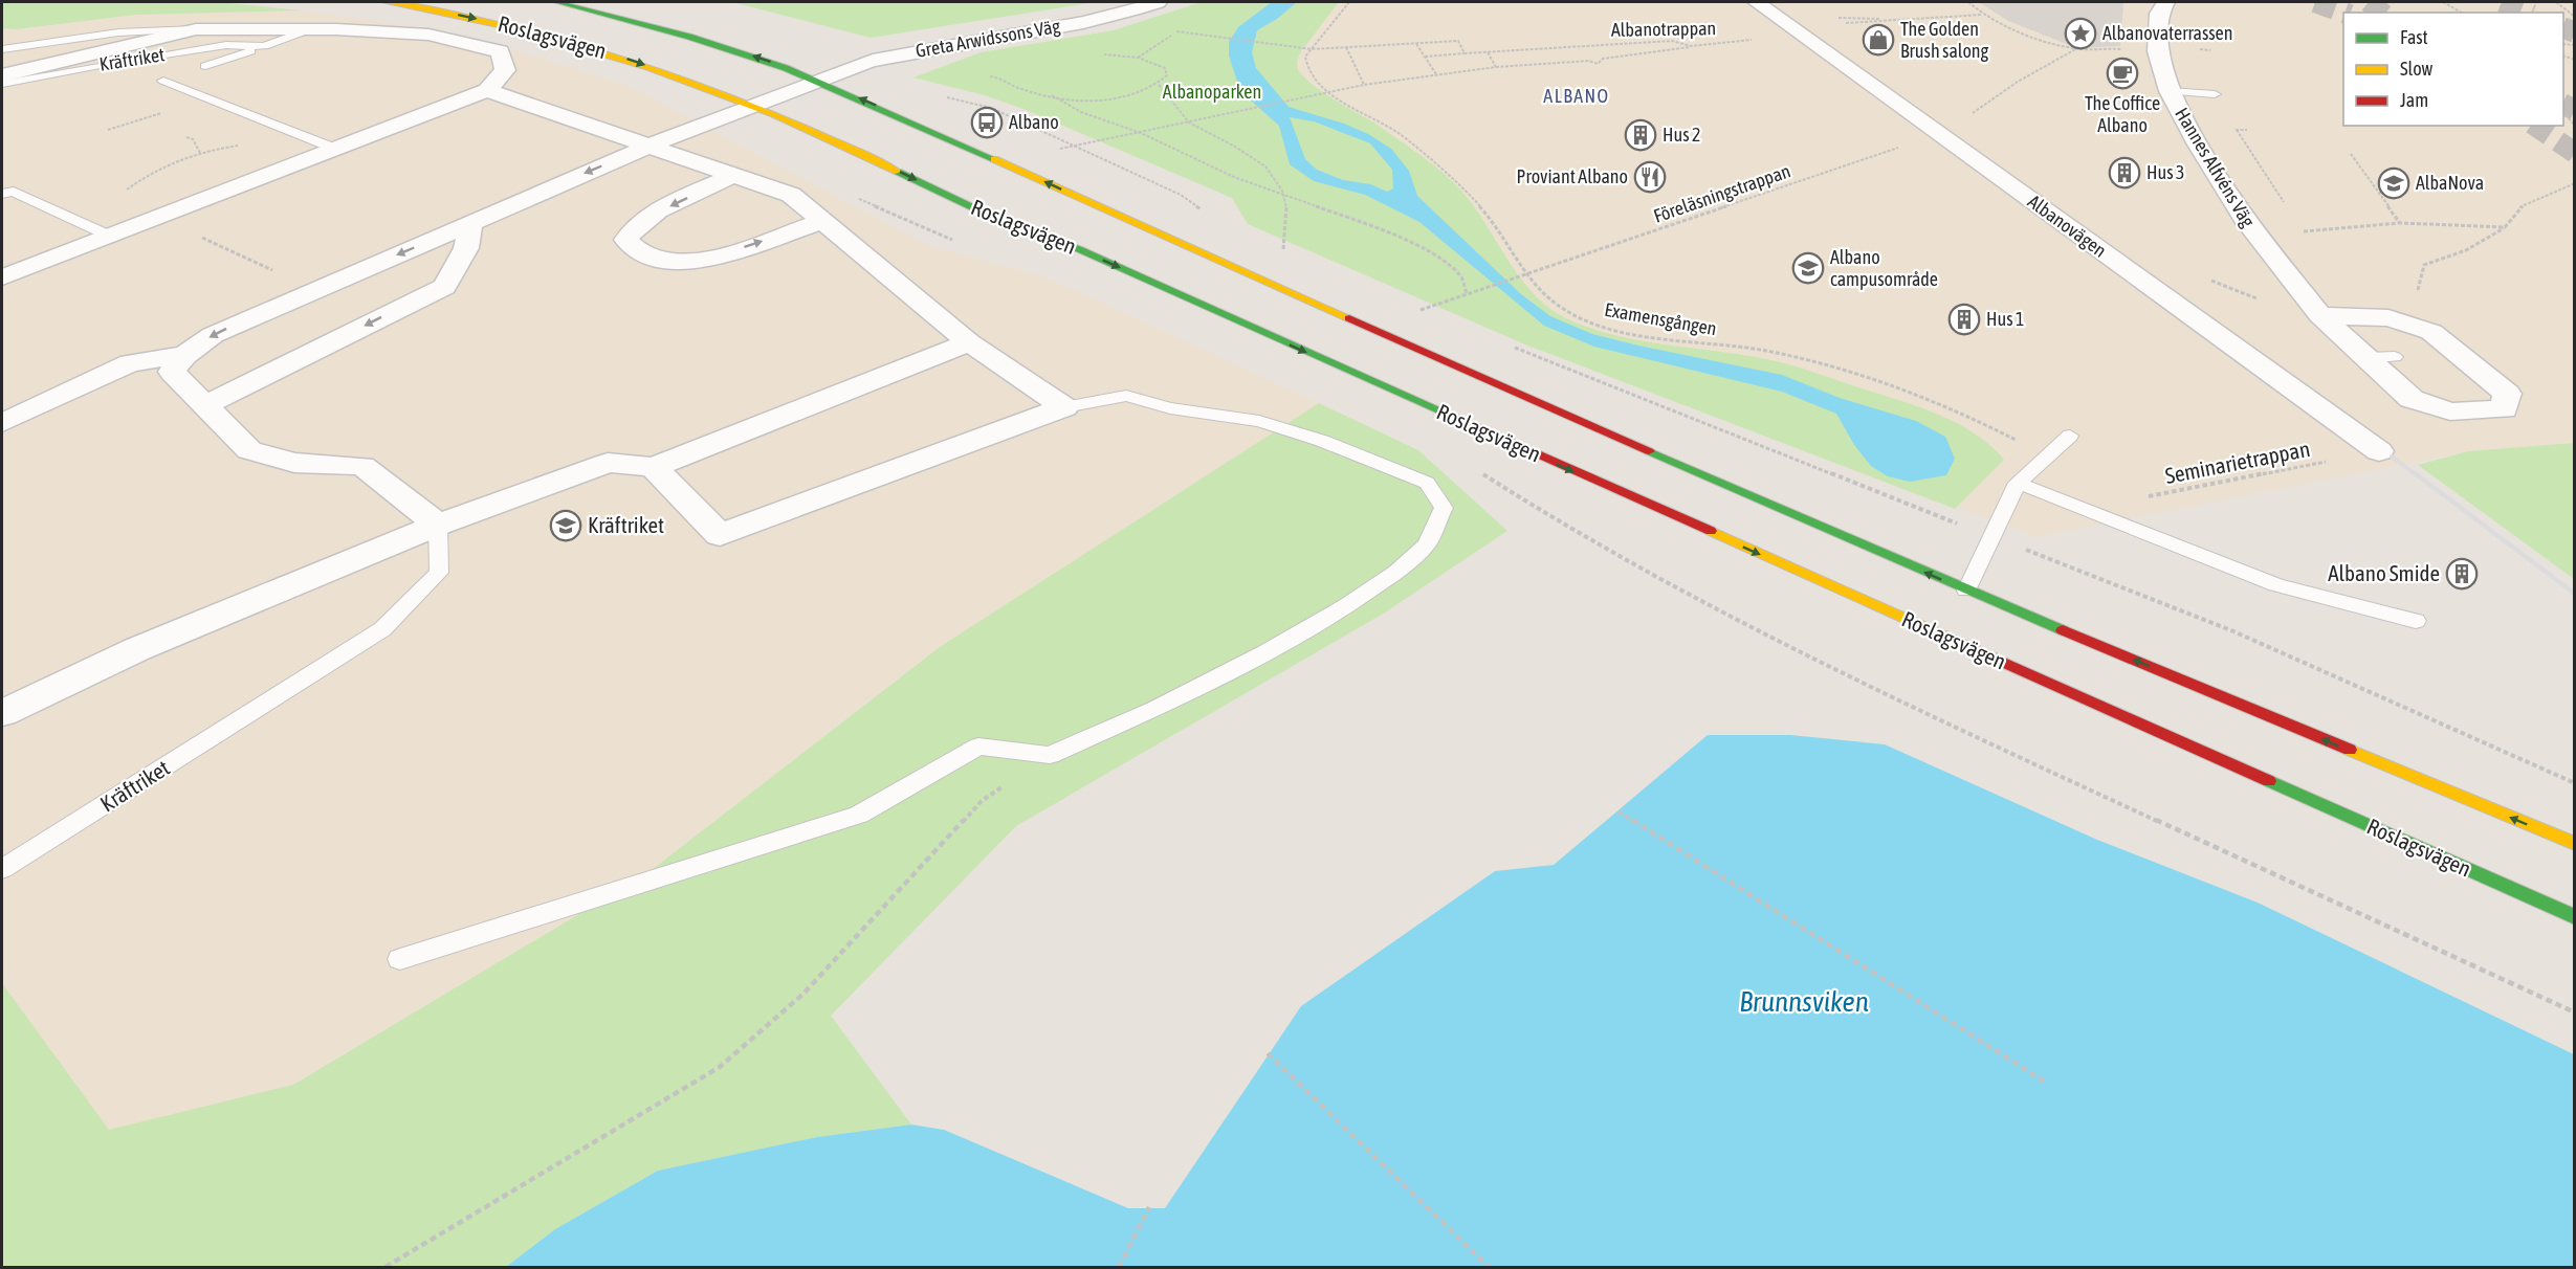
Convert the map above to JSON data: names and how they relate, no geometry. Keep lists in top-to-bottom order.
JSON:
{
  "streets": {
    "main road": ["Roslagsvägen"],
    "street": [
      "Greta Arwidssons Väg",
      "Kräftriket",
      "Hannes Alfvéns Väg",
      "Albanovägen"
    ],
    "path": [
      "Albanotrappan",
      "Föreläsningstrappan",
      "Examensgången",
      "Seminarietrappan"
    ]
  },
  "crossings": [
    ["Albanotrappan", "Albanovägen"],
    ["Albanotrappan", "Examensgången"],
    ["Roslagsvägen", "Greta Arwidssons Väg"],
    ["Föreläsningstrappan", "Albanovägen"],
    ["Föreläsningstrappan", "Examensgången"],
    ["Albanovägen", "Seminarietrappan"]
  ],
  "districts": ["ALBANO"],
  "water": ["Brunnsviken"],
  "parks": ["Albanoparken"],
  "places": {
    "place": ["Albanovaterrassen"],
    "shop": ["The Golden Brush salong"],
    "cafe": ["The Coffice Albano"],
    "bus stop": ["Albano"],
    "building": [
      "Hus 2",
      "Hus 3",
      "Hus 1",
      "Albano Smide"
    ],
    "restaurant": ["Proviant Albano"],
    "school or university": ["AlbaNova", "Albano campusområde", "Kräftriket"]
  },
  "legend": ["Fast", "Slow", "Jam"]
}
